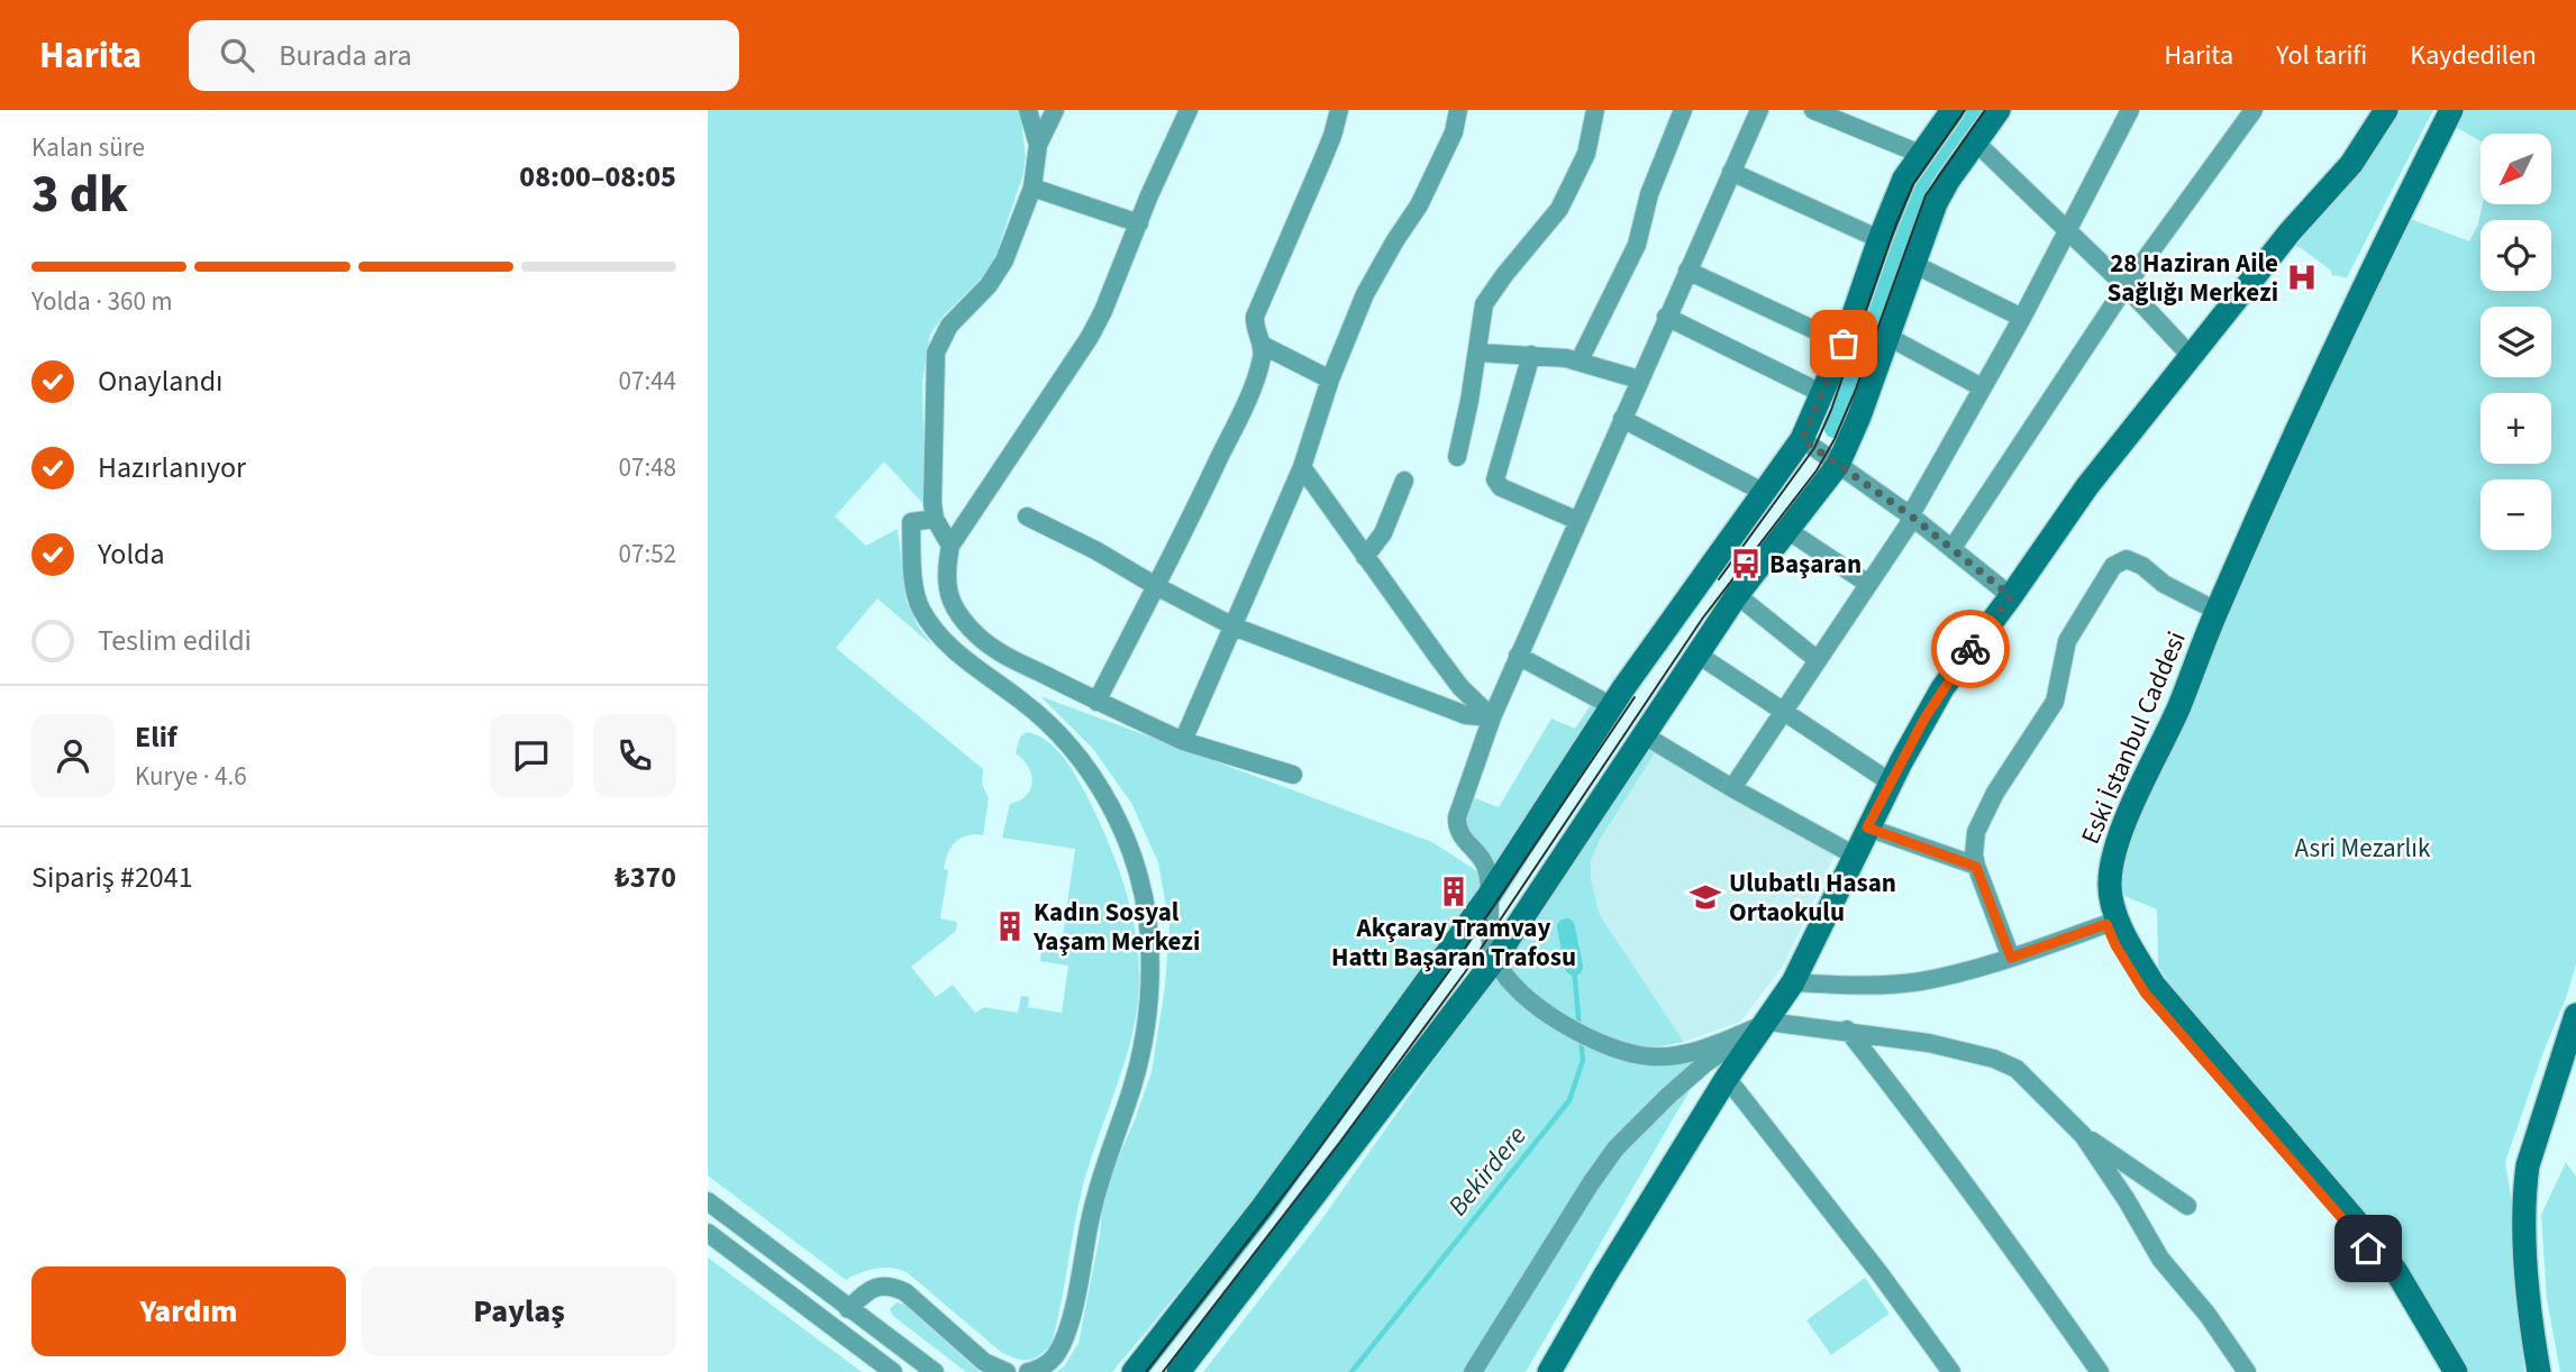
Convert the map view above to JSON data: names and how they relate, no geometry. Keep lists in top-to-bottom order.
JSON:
{
  "streets": {
    "main road": ["Eski İstanbul Caddesi"]
  },
  "water": ["Bekirdere"],
  "parks": ["Asri Mezarlık"],
  "places": {
    "hospital": ["28 Haziran Aile Sağlığı Merkezi"],
    "bus stop": ["Başaran"],
    "building": ["Akçaray Tramvay Hattı Başaran Trafosu", "Kadın Sosyal Yaşam Merkezi"],
    "school or university": ["Ulubatlı Hasan Ortaokulu"]
  },
  "north": "bottom left",
  "page": {
    "header": "Harita",
    "search": "Burada ara",
    "nav": ["Harita", "Yol tarifi", "Kaydedilen"],
    "heading": ["3 dk", "Kalan süre", "08:00–08:05"],
    "panel": [
      "Elif",
      "Kurye · 4.6",
      "Sipariş #2041",
      "₺370"
    ],
    "map_buttons": ["+", "−"],
    "bar": "Yolda · 360 m",
    "list": [
      ["Onaylandı", "07:44"],
      ["Hazırlanıyor", "07:48"],
      ["Yolda", "07:52"],
      "Teslim edildi"
    ],
    "buttons": ["Yardım", "Paylaş"]
  }
}
